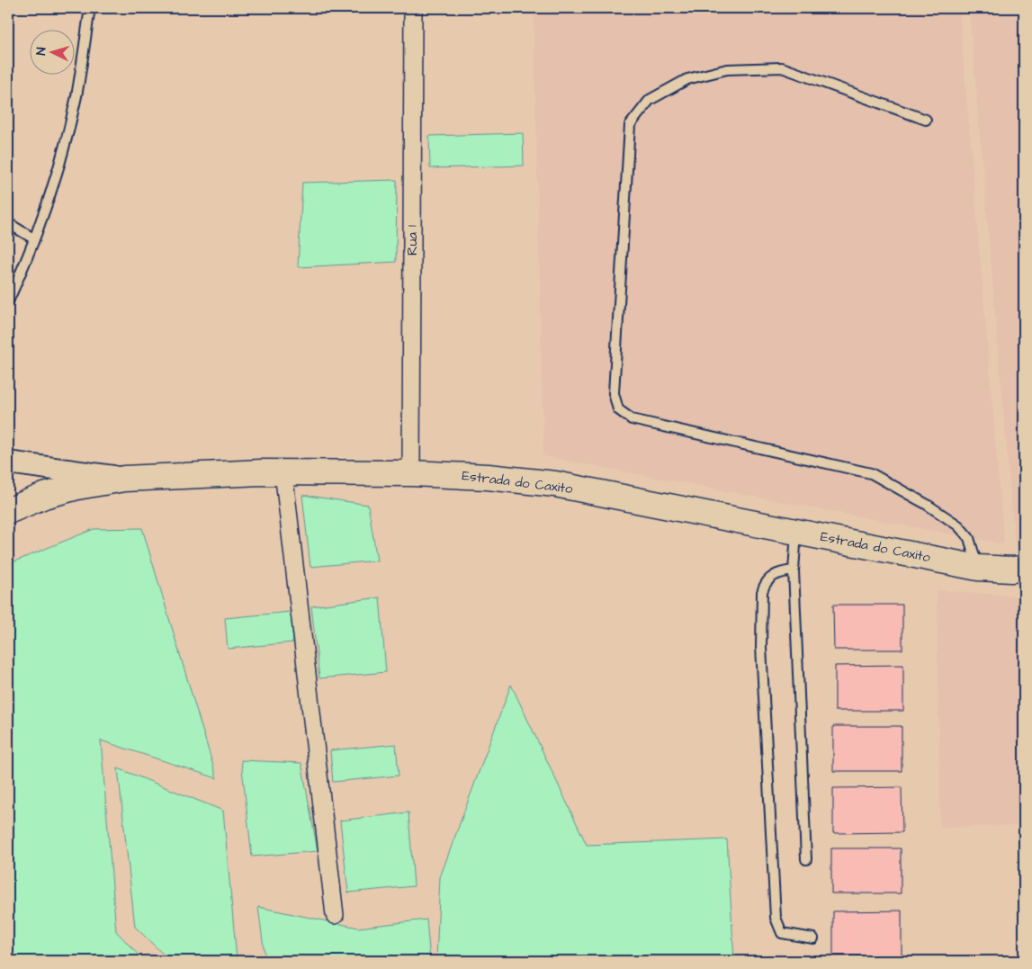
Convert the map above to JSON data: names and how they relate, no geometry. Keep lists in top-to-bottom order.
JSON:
{
  "streets": {
    "main road": ["Estrada do Caxito"],
    "street": ["Rua 1"]
  },
  "crossings": [
    ["Rua 1", "Estrada do Caxito"]
  ],
  "north": "left"
}
